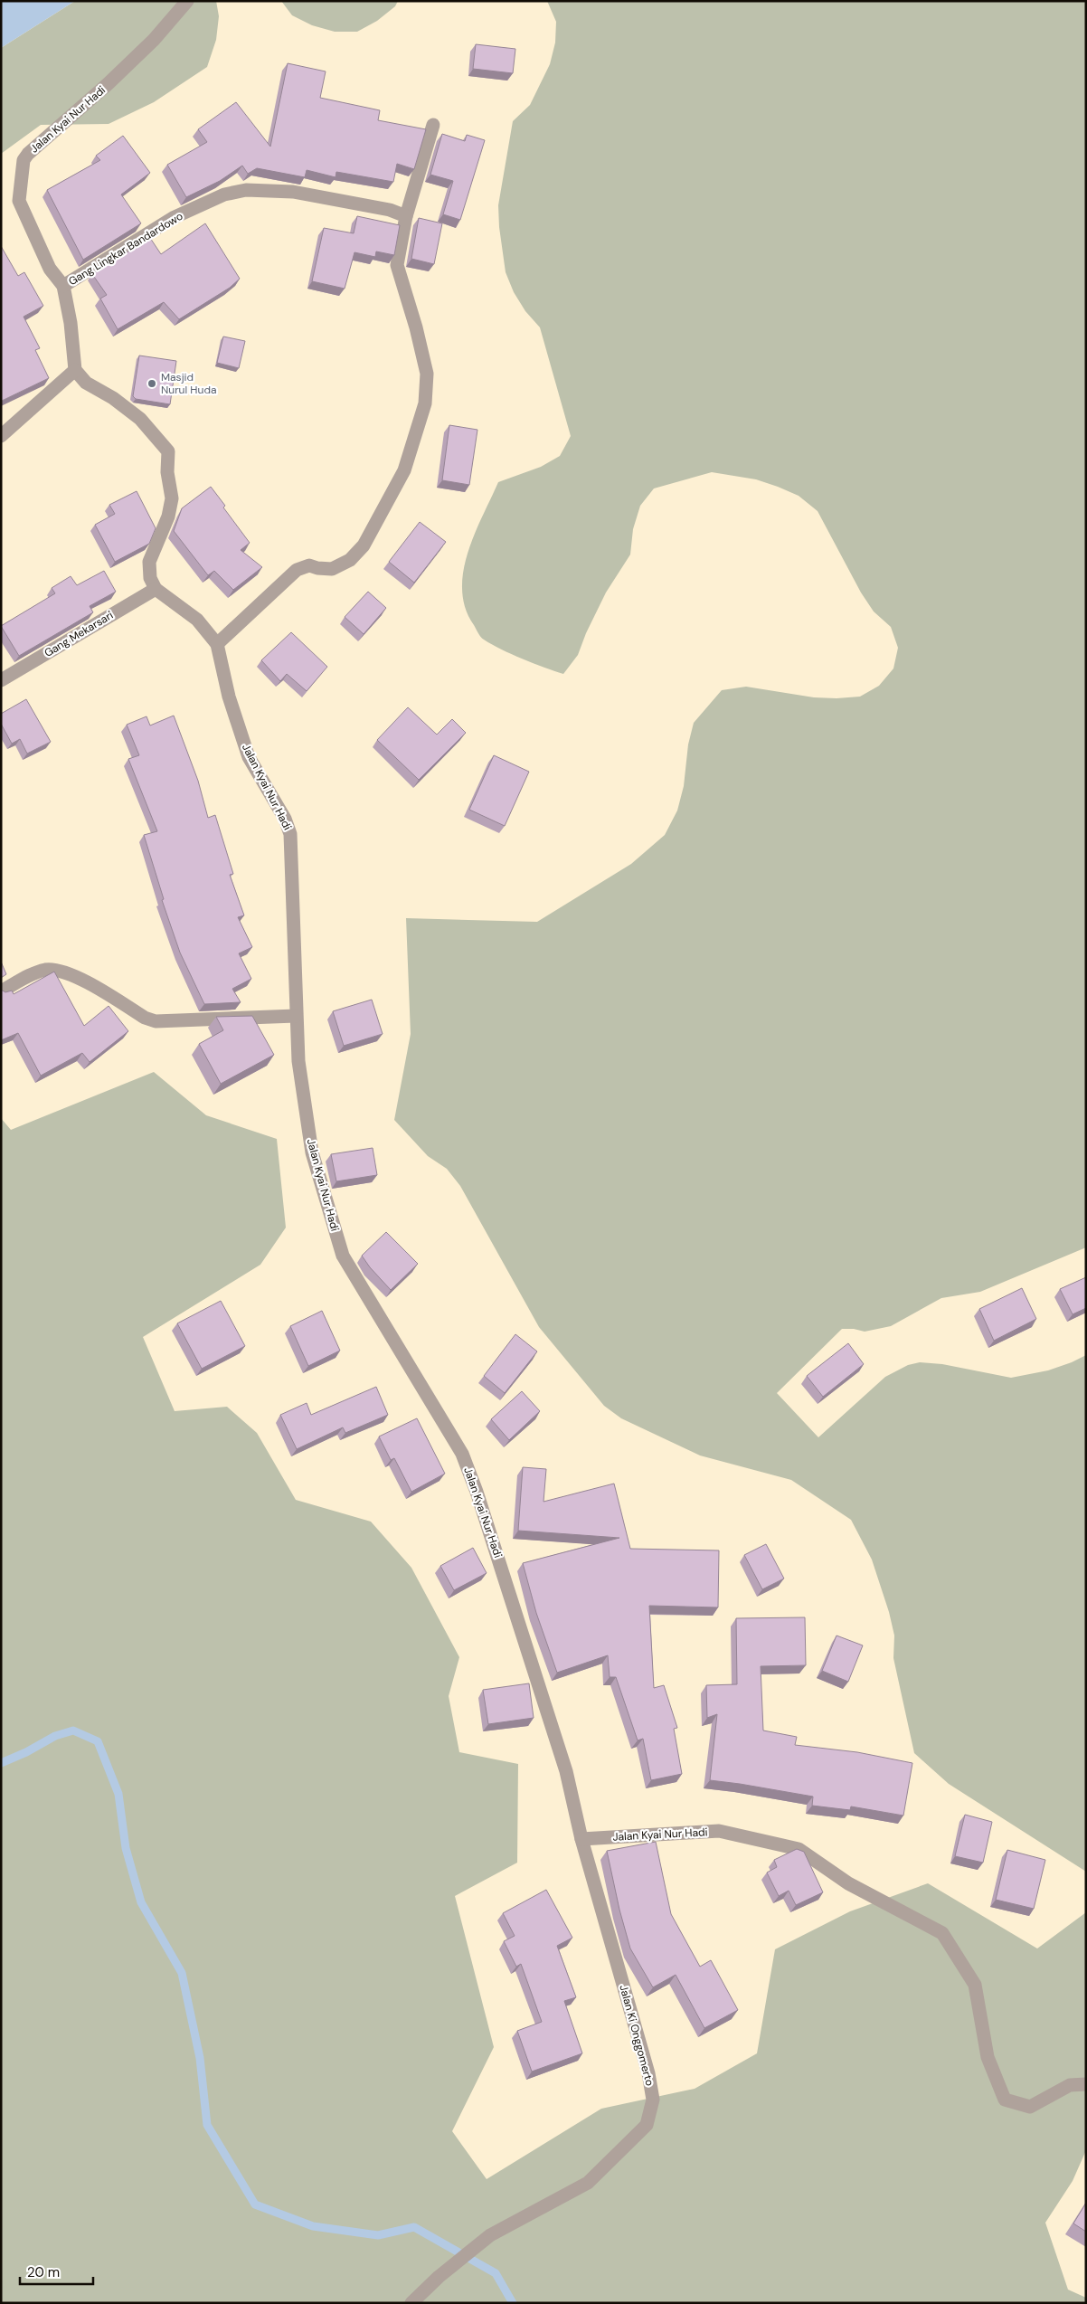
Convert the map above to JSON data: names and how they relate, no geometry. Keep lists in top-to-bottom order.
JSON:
{
  "streets": {
    "street": [
      "Jalan Kyai Nur Hadi",
      "Gang Lingkar Bandardowo",
      "Gang Mekarsari",
      "Jalan Ki Onggomerto"
    ]
  },
  "crossings": [
    ["Jalan Kyai Nur Hadi", "Gang Lingkar Bandardowo"],
    ["Jalan Kyai Nur Hadi", "Gang Mekarsari"],
    ["Jalan Kyai Nur Hadi", "Jalan Ki Onggomerto"]
  ],
  "places": ["Masjid Nurul Huda"],
  "scale_bar": "20 m"
}
